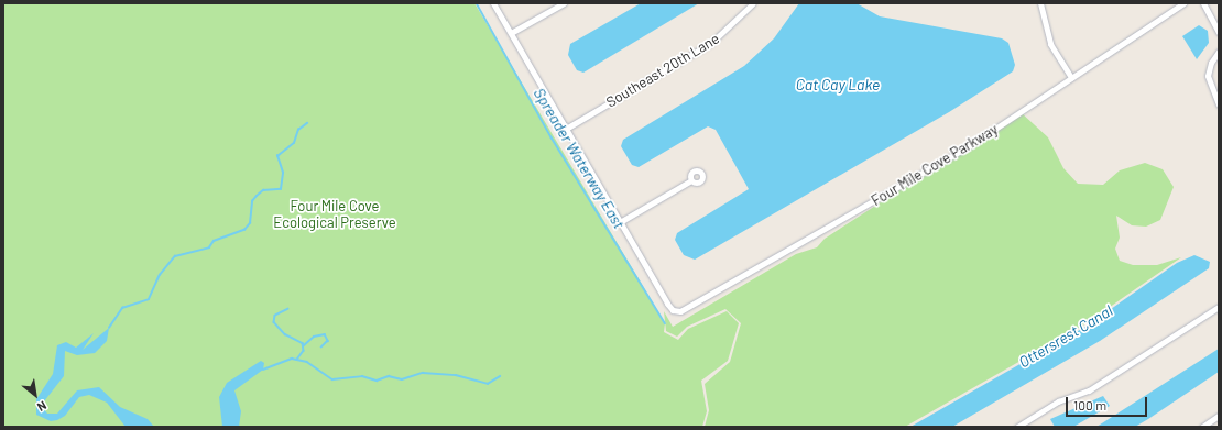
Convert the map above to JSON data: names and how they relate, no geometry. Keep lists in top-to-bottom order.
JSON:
{
  "streets": {
    "street": ["Southeast 20th Lane", "Four Mile Cove Parkway"]
  },
  "water": ["Cat Cay Lake", "Spreader Waterway East", "Ottersrest Canal"],
  "parks": ["Four Mile Cove Ecological Preserve"],
  "scale_bar": "100 m",
  "north": "bottom right"
}
